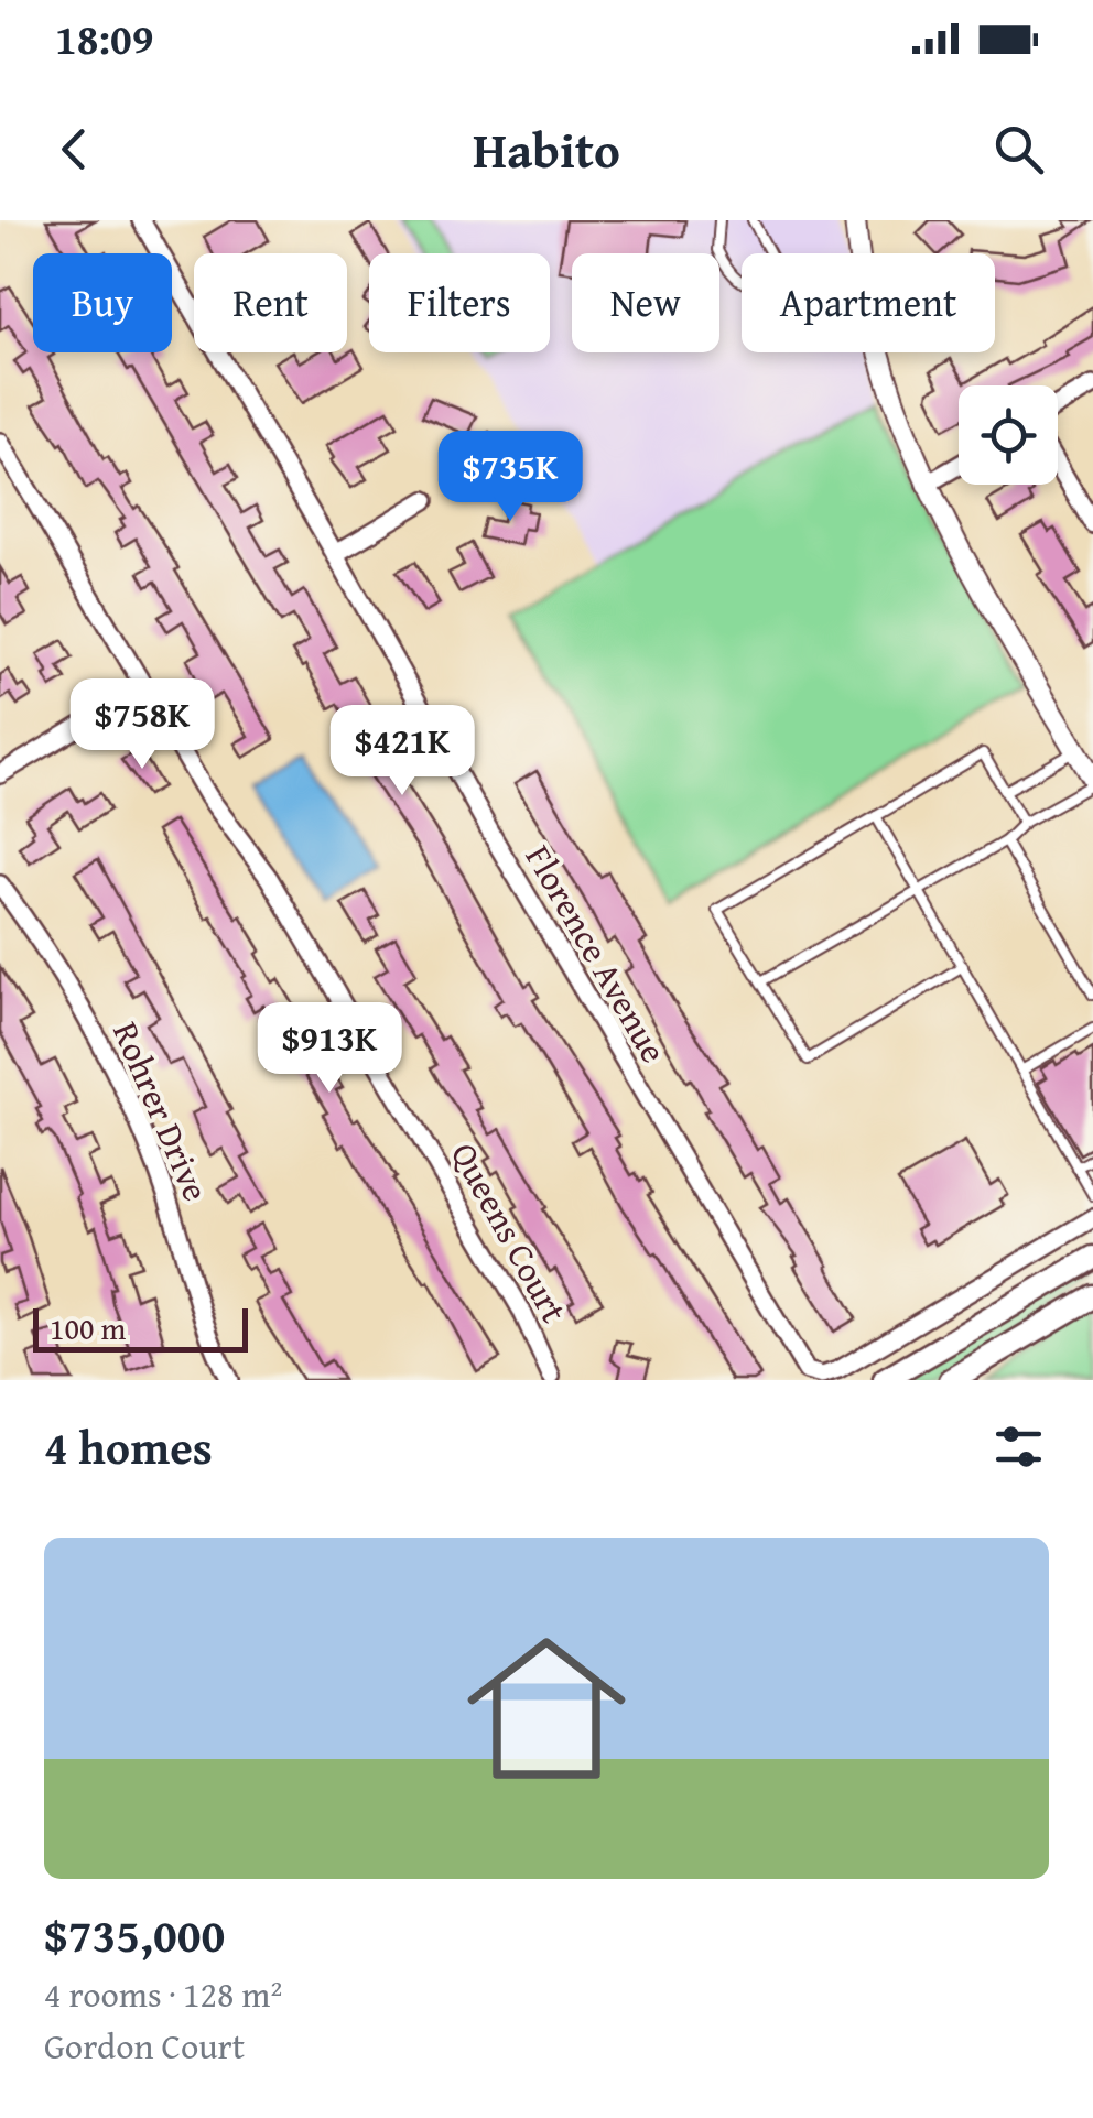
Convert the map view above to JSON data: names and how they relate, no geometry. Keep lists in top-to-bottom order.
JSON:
{
  "streets": {
    "street": ["Florence Avenue", "Rohrer Drive", "Queens Court"]
  },
  "scale_bar": "100 m",
  "page": {
    "status": "18:09",
    "header": "Habito",
    "chip": [
      "Buy",
      "Rent",
      "Filters",
      "New",
      "Apartment"
    ],
    "price": [
      "$735K",
      "$758K",
      "$421K",
      "$913K"
    ],
    "scale": "100 m",
    "heading": "4 homes",
    "list": [
      {
        "name": "$735,000",
        "note": "4 rooms · 128 m² · Gordon Court"
      }
    ]
  }
}
